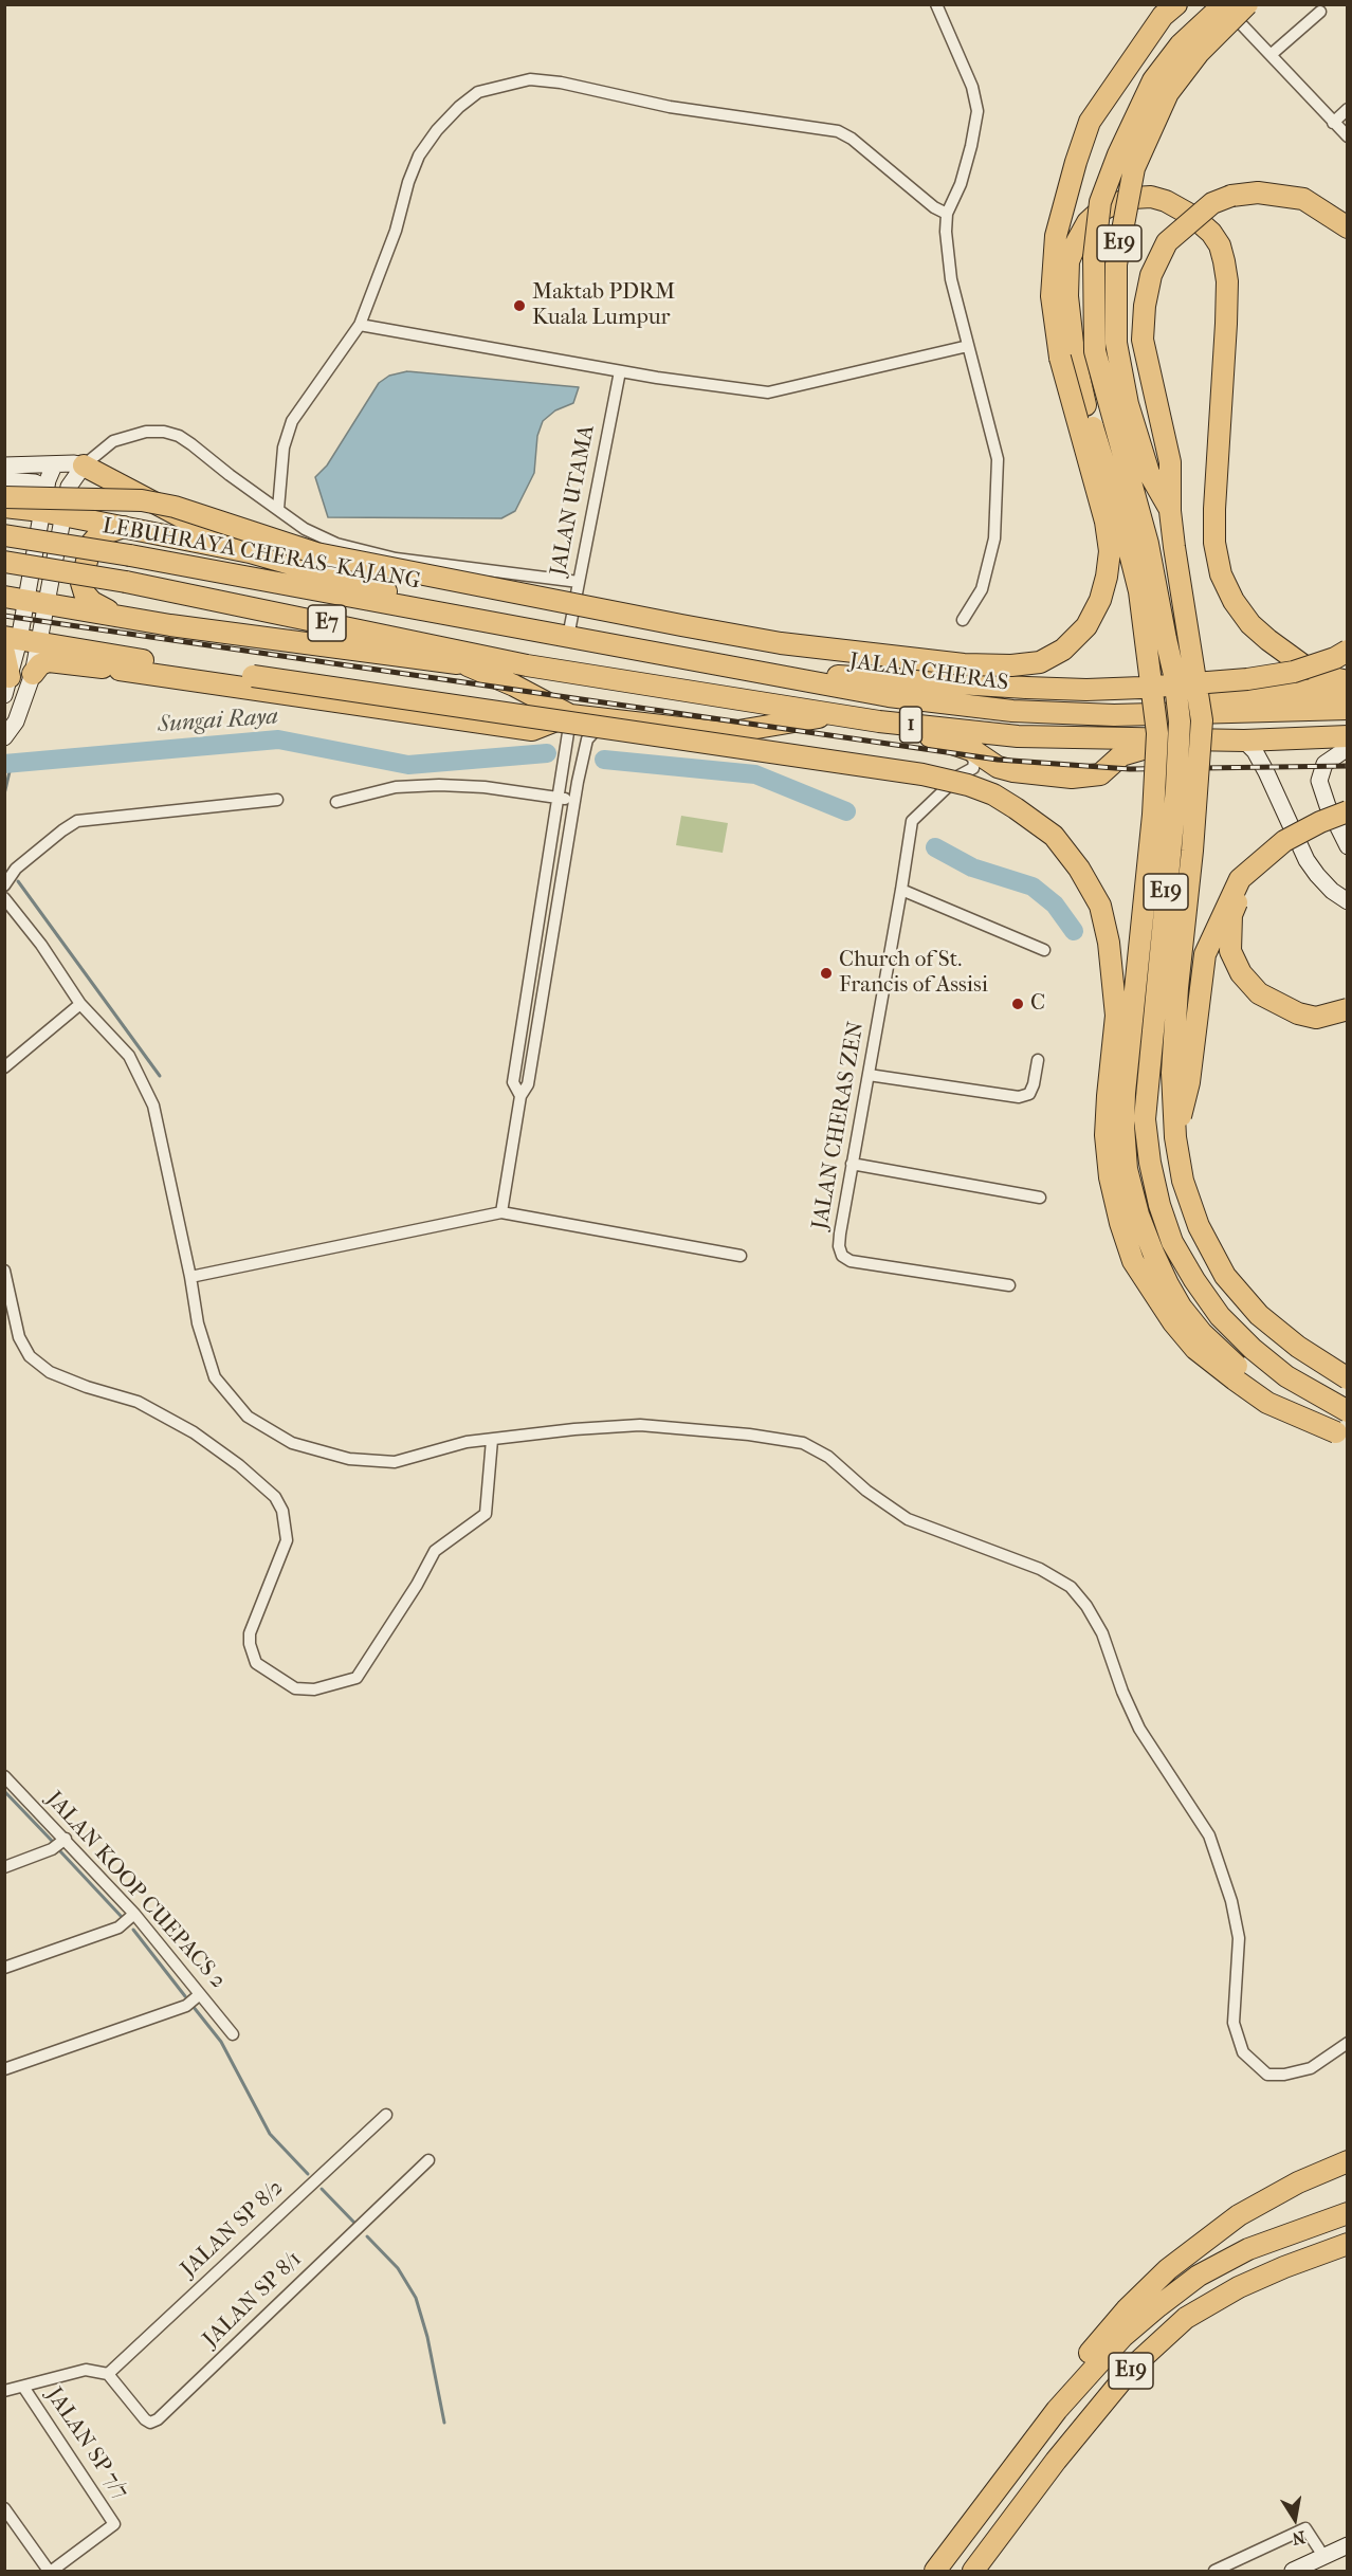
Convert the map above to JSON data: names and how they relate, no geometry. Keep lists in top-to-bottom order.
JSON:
{
  "streets": {
    "highway": [
      "E19",
      "LEBUHRAYA CHERAS–KAJANG",
      "E7",
      "JALAN CHERAS",
      "1"
    ],
    "street": [
      "JALAN UTAMA",
      "JALAN CHERAS ZEN",
      "JALAN KOOP CUEPACS 2",
      "JALAN SP 8/2",
      "JALAN SP 8/1",
      "JALAN SP 7/7"
    ]
  },
  "crossings": [
    ["JALAN UTAMA", "JALAN CHERAS"],
    ["LEBUHRAYA CHERAS–KAJANG", "JALAN CHERAS"],
    ["E7", "1"],
    ["JALAN SP 8/2", "JALAN SP 8/1"]
  ],
  "water": ["Sungai Raya"],
  "places": ["Maktab PDRM Kuala Lumpur", "Church of St. Francis of Assisi", "C"],
  "north": "bottom"
}
